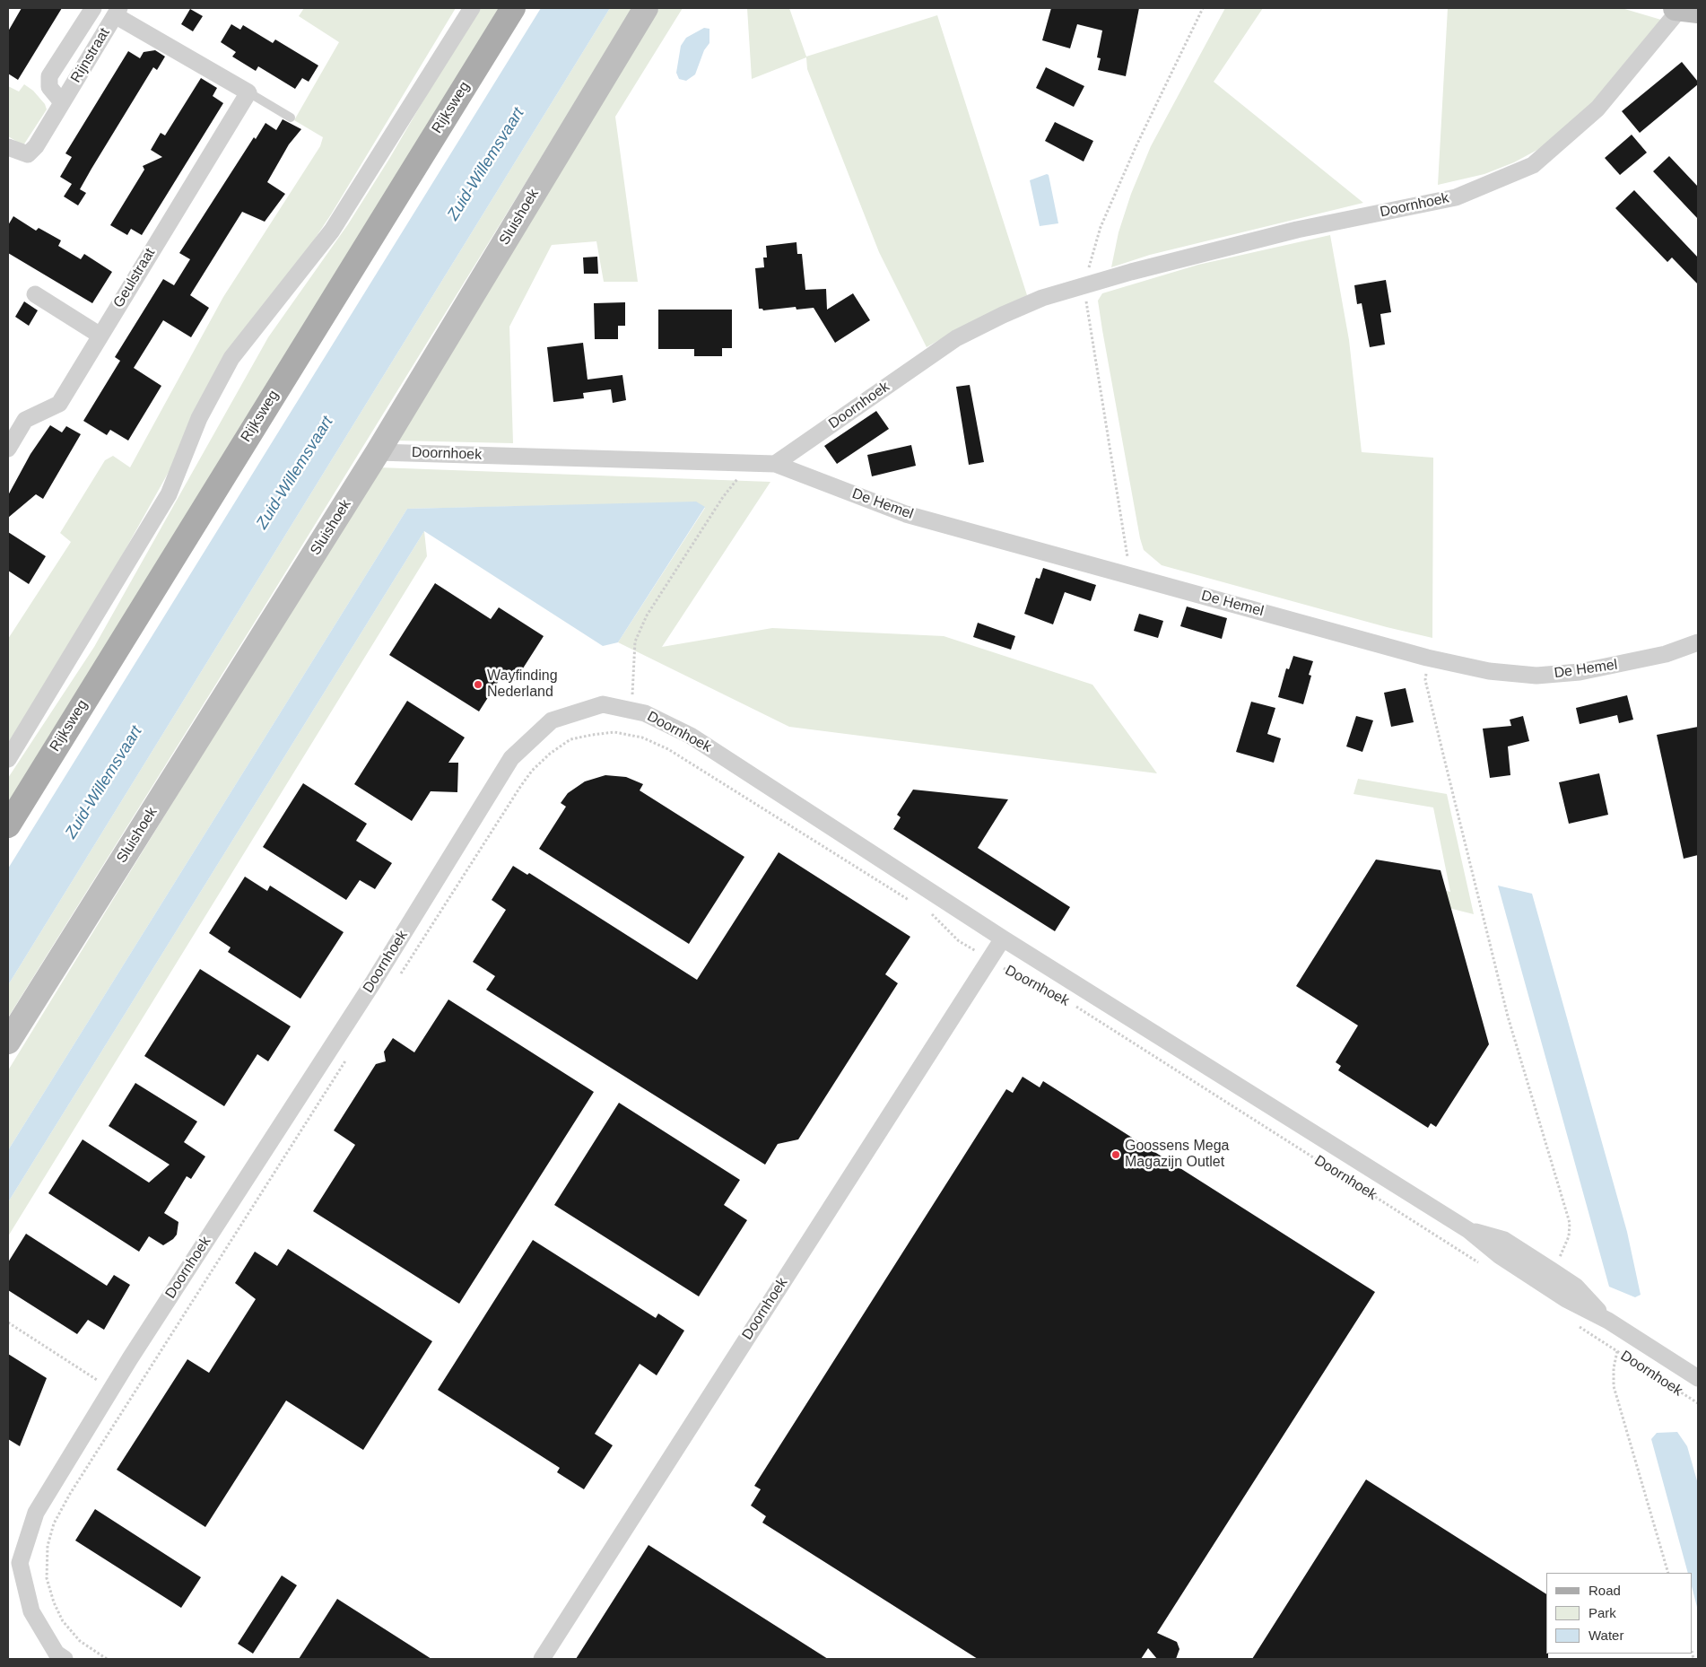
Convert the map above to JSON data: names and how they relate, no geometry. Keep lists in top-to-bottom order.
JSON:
{
  "streets": {
    "main road": ["Rijksweg"],
    "street": [
      "Rijnstraat",
      "Doornhoek",
      "Sluishoek",
      "Geulstraat",
      "De Hemel"
    ]
  },
  "crossings": [
    ["Doornhoek", "Sluishoek"],
    ["Doornhoek", "De Hemel"]
  ],
  "water": ["Zuid-Willemsvaart"],
  "places": ["Wayfinding Nederland", "Goossens Mega Magazijn Outlet"],
  "legend": ["Road", "Park", "Water"]
}
